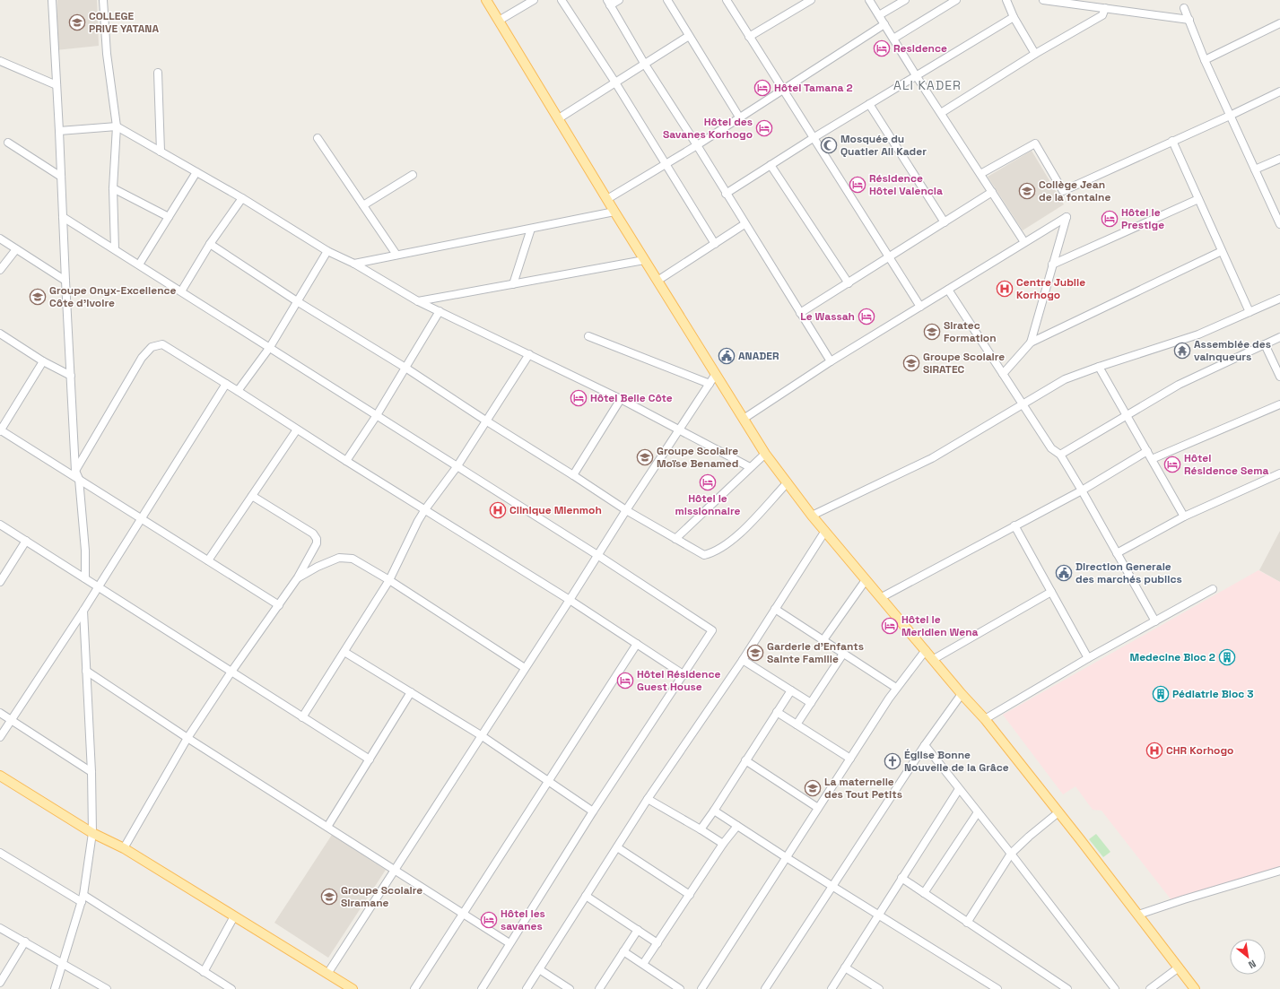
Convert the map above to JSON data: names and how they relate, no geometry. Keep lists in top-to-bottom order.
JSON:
{
  "districts": ["ALI KADER"],
  "places": {
    "school or university": [
      "COLLEGE PRIVE YATANA",
      "Collège Jean de la fontaine",
      "Groupe Onyx-Excellence Côte d'Ivoire",
      "Siratec Formation",
      "Groupe Scolaire SIRATEC",
      "Groupe Scolaire Moïse Benamed",
      "Garderie d'Enfants Sainte Famille",
      "La maternelle des Tout Petits",
      "Groupe Scolaire Siramane"
    ],
    "hotel": [
      "Residence",
      "Hôtel Tamana 2",
      "Hôtel des Savanes Korhogo",
      "Résidence Hôtel Valencia",
      "Hôtel le Prestige",
      "Le Wassah",
      "Hôtel Belle Côte",
      "Hôtel Résidence Sema",
      "Hôtel le missionnaire",
      "Hôtel le Meridien Wena",
      "Hôtel Résidence Guest House",
      "Hôtel les savanes"
    ],
    "mosque": ["Mosquée du Quatier Ali Kader"],
    "hospital": ["Centre Jubile Korhogo", "Clinique Mienmoh", "CHR Korhogo"],
    "temple": ["Assemblée des vainqueurs"],
    "public building": ["ANADER", "Direction Generale des marchés publics"],
    "building": ["Medecine Bloc 2", "Pédiatrie Bloc 3"],
    "church": ["Église Bonne Nouvelle de la Grâce"]
  },
  "north": "bottom right"
}
